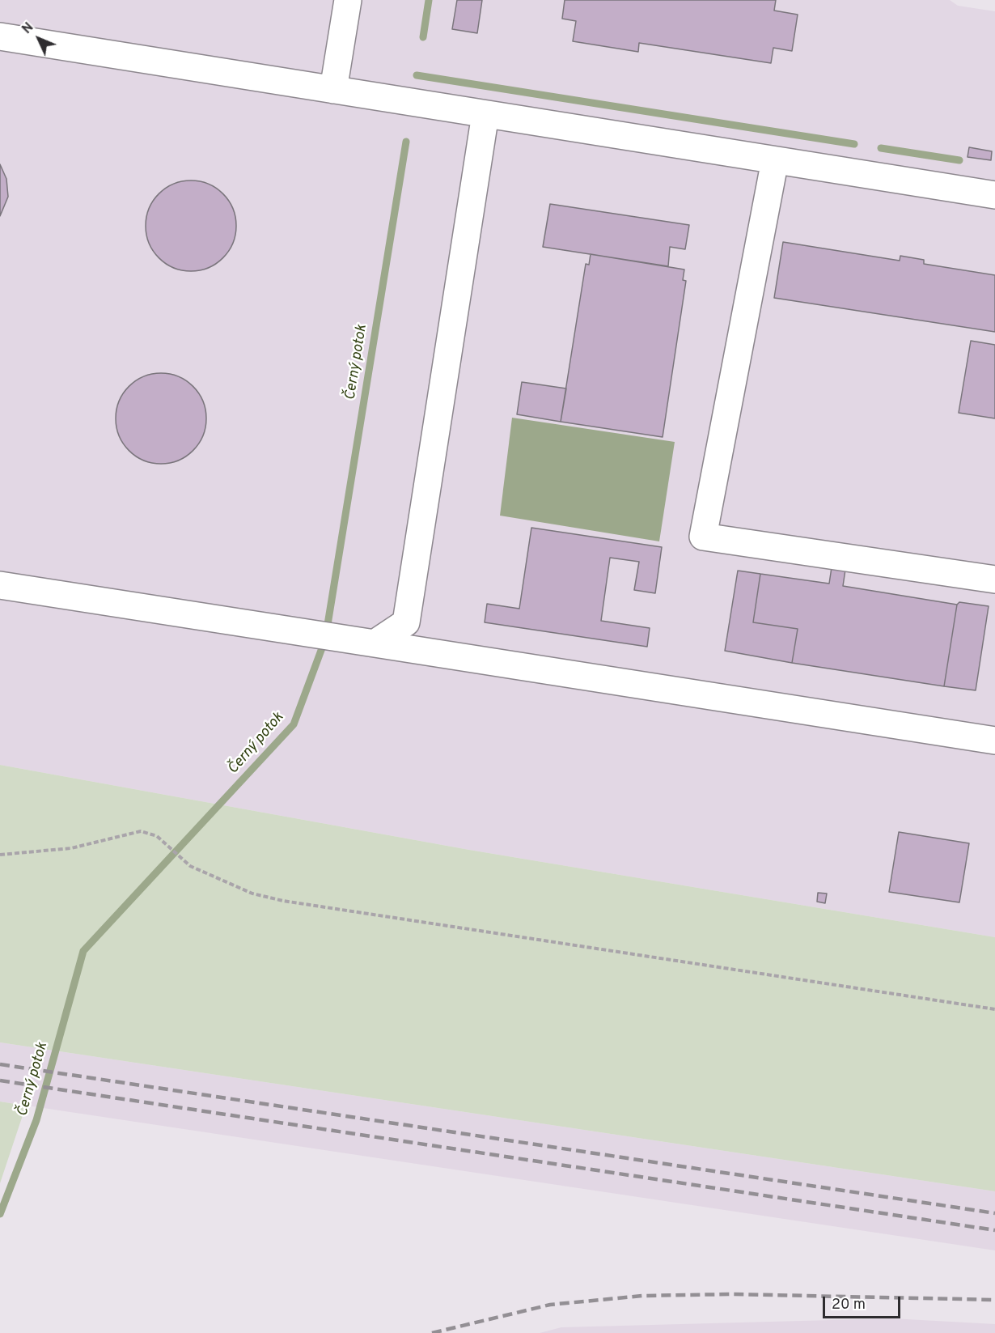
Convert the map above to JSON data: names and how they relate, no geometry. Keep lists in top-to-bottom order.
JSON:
{
  "water": ["Černý potok"],
  "scale_bar": "20 m",
  "north": "top left"
}
